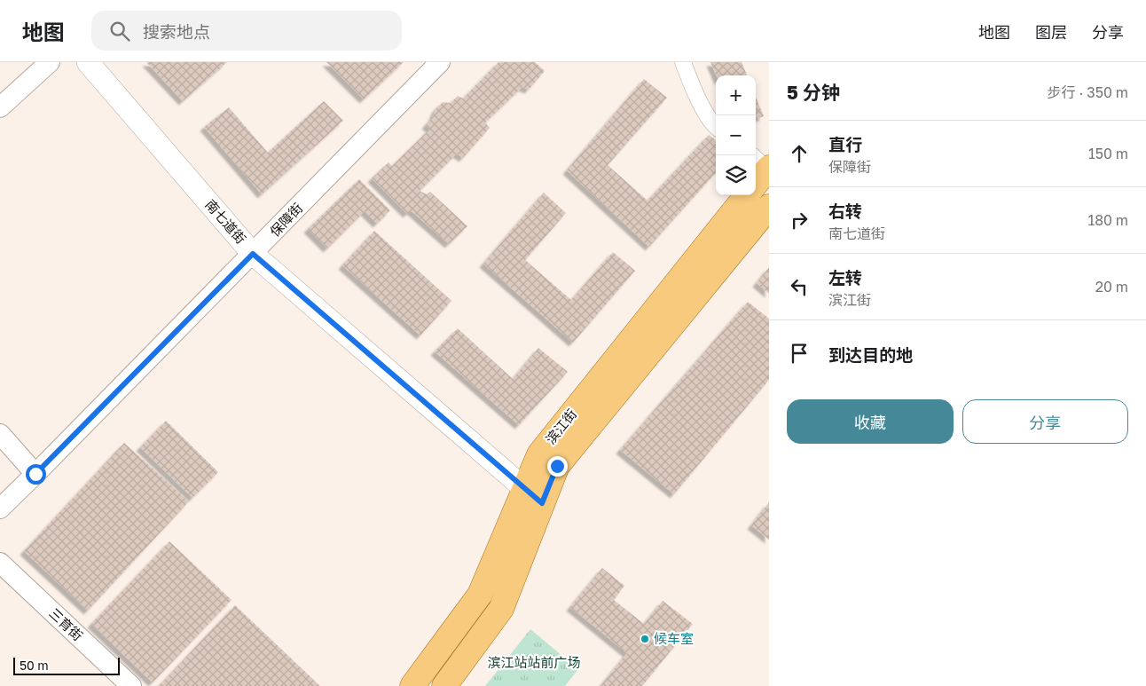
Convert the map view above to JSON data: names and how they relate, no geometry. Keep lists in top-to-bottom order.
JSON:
{
  "streets": {
    "main road": ["南七道街", "滨江街"],
    "street": ["保障街", "三育街"]
  },
  "crossings": [
    ["保障街", "南七道街"],
    ["南七道街", "滨江街"]
  ],
  "parks": ["滨江站站前广场"],
  "places": ["候车室"],
  "scale_bar": "50 m",
  "page": {
    "header": "地图",
    "search": "搜索地点",
    "nav": ["地图", "图层", "分享"],
    "heading": ["5 分钟", "步行 · 350 m"],
    "map_buttons": ["+", "−"],
    "list": [
      ["直行", "保障街", "150 m"],
      ["右转", "南七道街", "180 m"],
      ["左转", "滨江街", "20 m"],
      "到达目的地"
    ],
    "buttons": ["收藏", "分享"],
    "scale": "50 m"
  }
}
